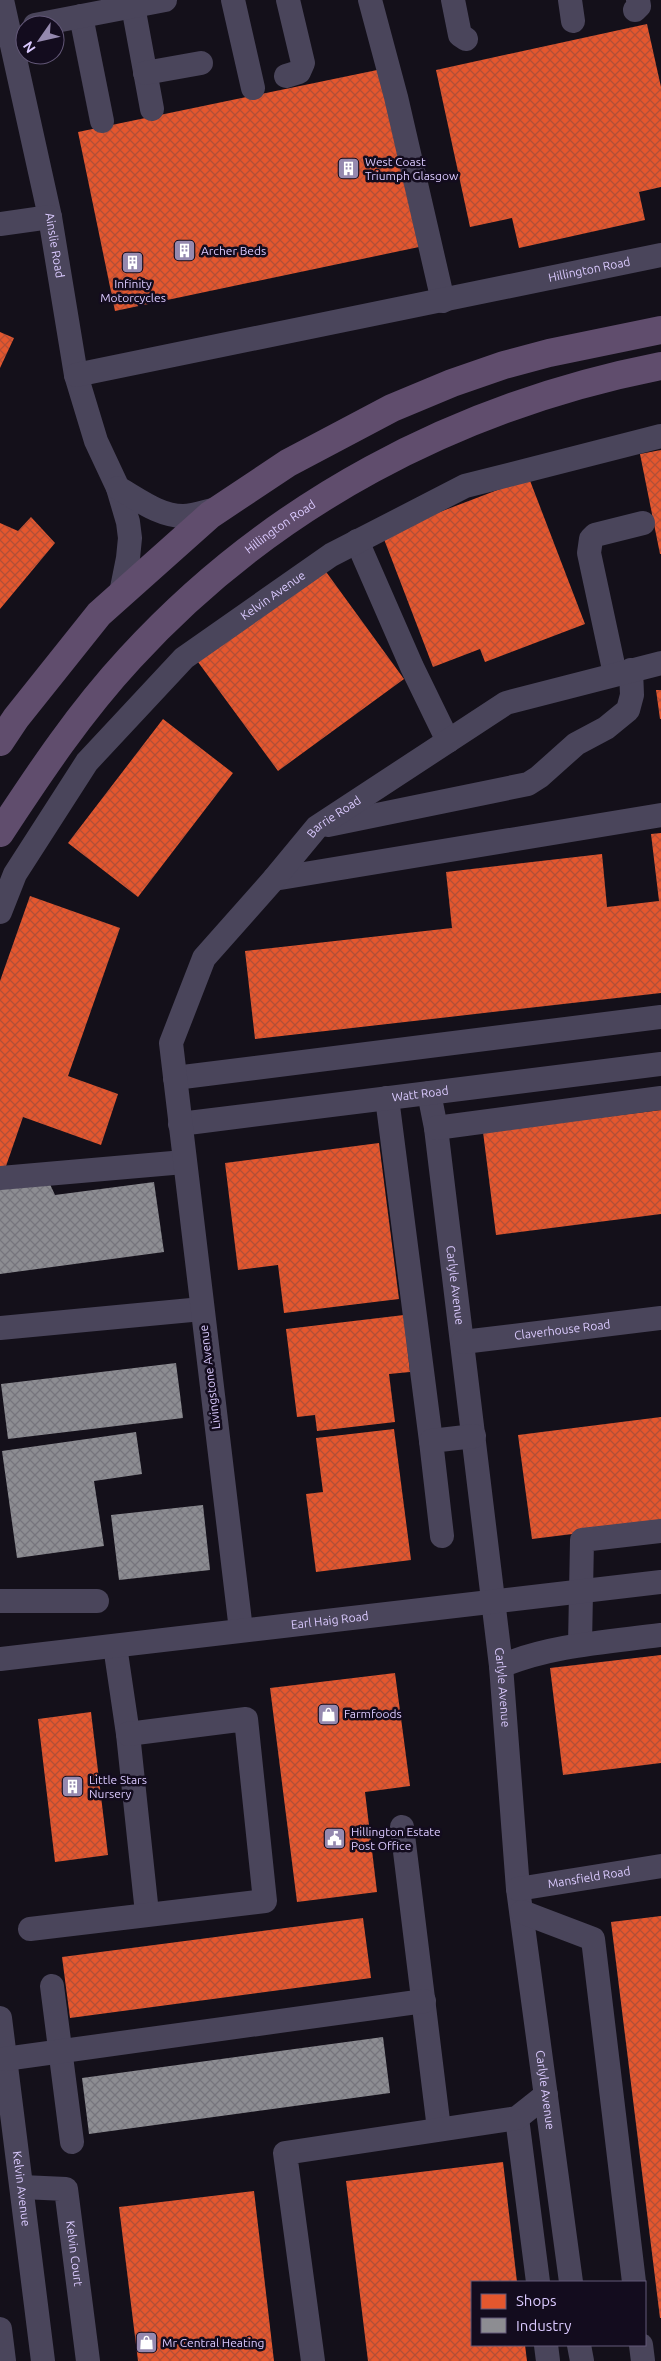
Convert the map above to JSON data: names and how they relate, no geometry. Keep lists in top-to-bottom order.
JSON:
{
  "streets": {
    "main road": ["Hillington Road"],
    "street": [
      "Ainslie Road",
      "Kelvin Avenue",
      "Barrie Road",
      "Watt Road",
      "Carlyle Avenue",
      "Claverhouse Road",
      "Livingstone Avenue",
      "Earl Haig Road",
      "Mansfield Road",
      "Kelvin Court"
    ]
  },
  "crossings": [
    ["Ainslie Road", "Hillington Road"],
    ["Kelvin Avenue", "Kelvin Court"],
    ["Barrie Road", "Watt Road"],
    ["Barrie Road", "Livingstone Avenue"],
    ["Watt Road", "Carlyle Avenue"],
    ["Watt Road", "Livingstone Avenue"],
    ["Carlyle Avenue", "Claverhouse Road"],
    ["Carlyle Avenue", "Earl Haig Road"],
    ["Carlyle Avenue", "Mansfield Road"],
    ["Livingstone Avenue", "Earl Haig Road"]
  ],
  "places": {
    "building": [
      "West Coast Triumph Glasgow",
      "Archer Beds",
      "Infinity Motorcycles",
      "Little Stars Nursery"
    ],
    "shop": ["Farmfoods", "Mr Central Heating"],
    "public building": ["Hillington Estate Post Office"]
  },
  "legend": ["Shops", "Industry"],
  "north": "bottom left"
}
